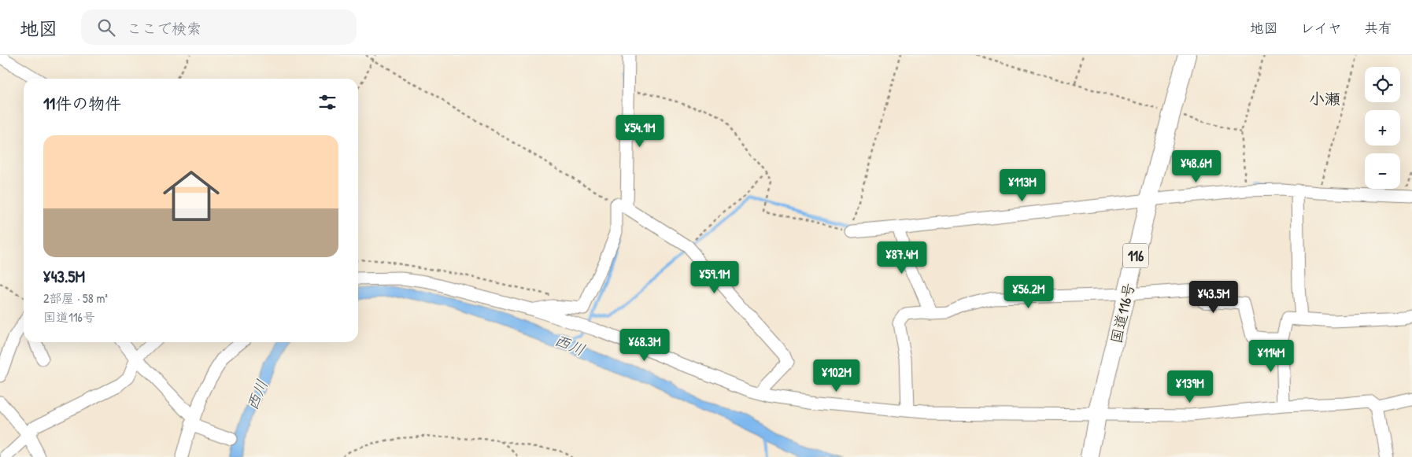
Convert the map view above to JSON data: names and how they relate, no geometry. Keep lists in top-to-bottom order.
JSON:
{
  "streets": {
    "highway": ["116", "国道116号"]
  },
  "districts": ["小瀬"],
  "water": ["西川"],
  "page": {
    "header": "地図",
    "search": "ここで検索",
    "nav": ["地図", "レイヤ", "共有"],
    "map_buttons": ["+", "−"],
    "heading": "11件の物件",
    "price": [
      "¥54.1M",
      "¥48.6M",
      "¥113M",
      "¥87.4M",
      "¥59.1M",
      "¥56.2M",
      "¥43.5M",
      "¥68.3M",
      "¥114M",
      "¥102M",
      "¥139M"
    ],
    "list": [
      {
        "name": "¥43.5M",
        "note": "2部屋 · 58 m² · 国道116号"
      }
    ]
  }
}
